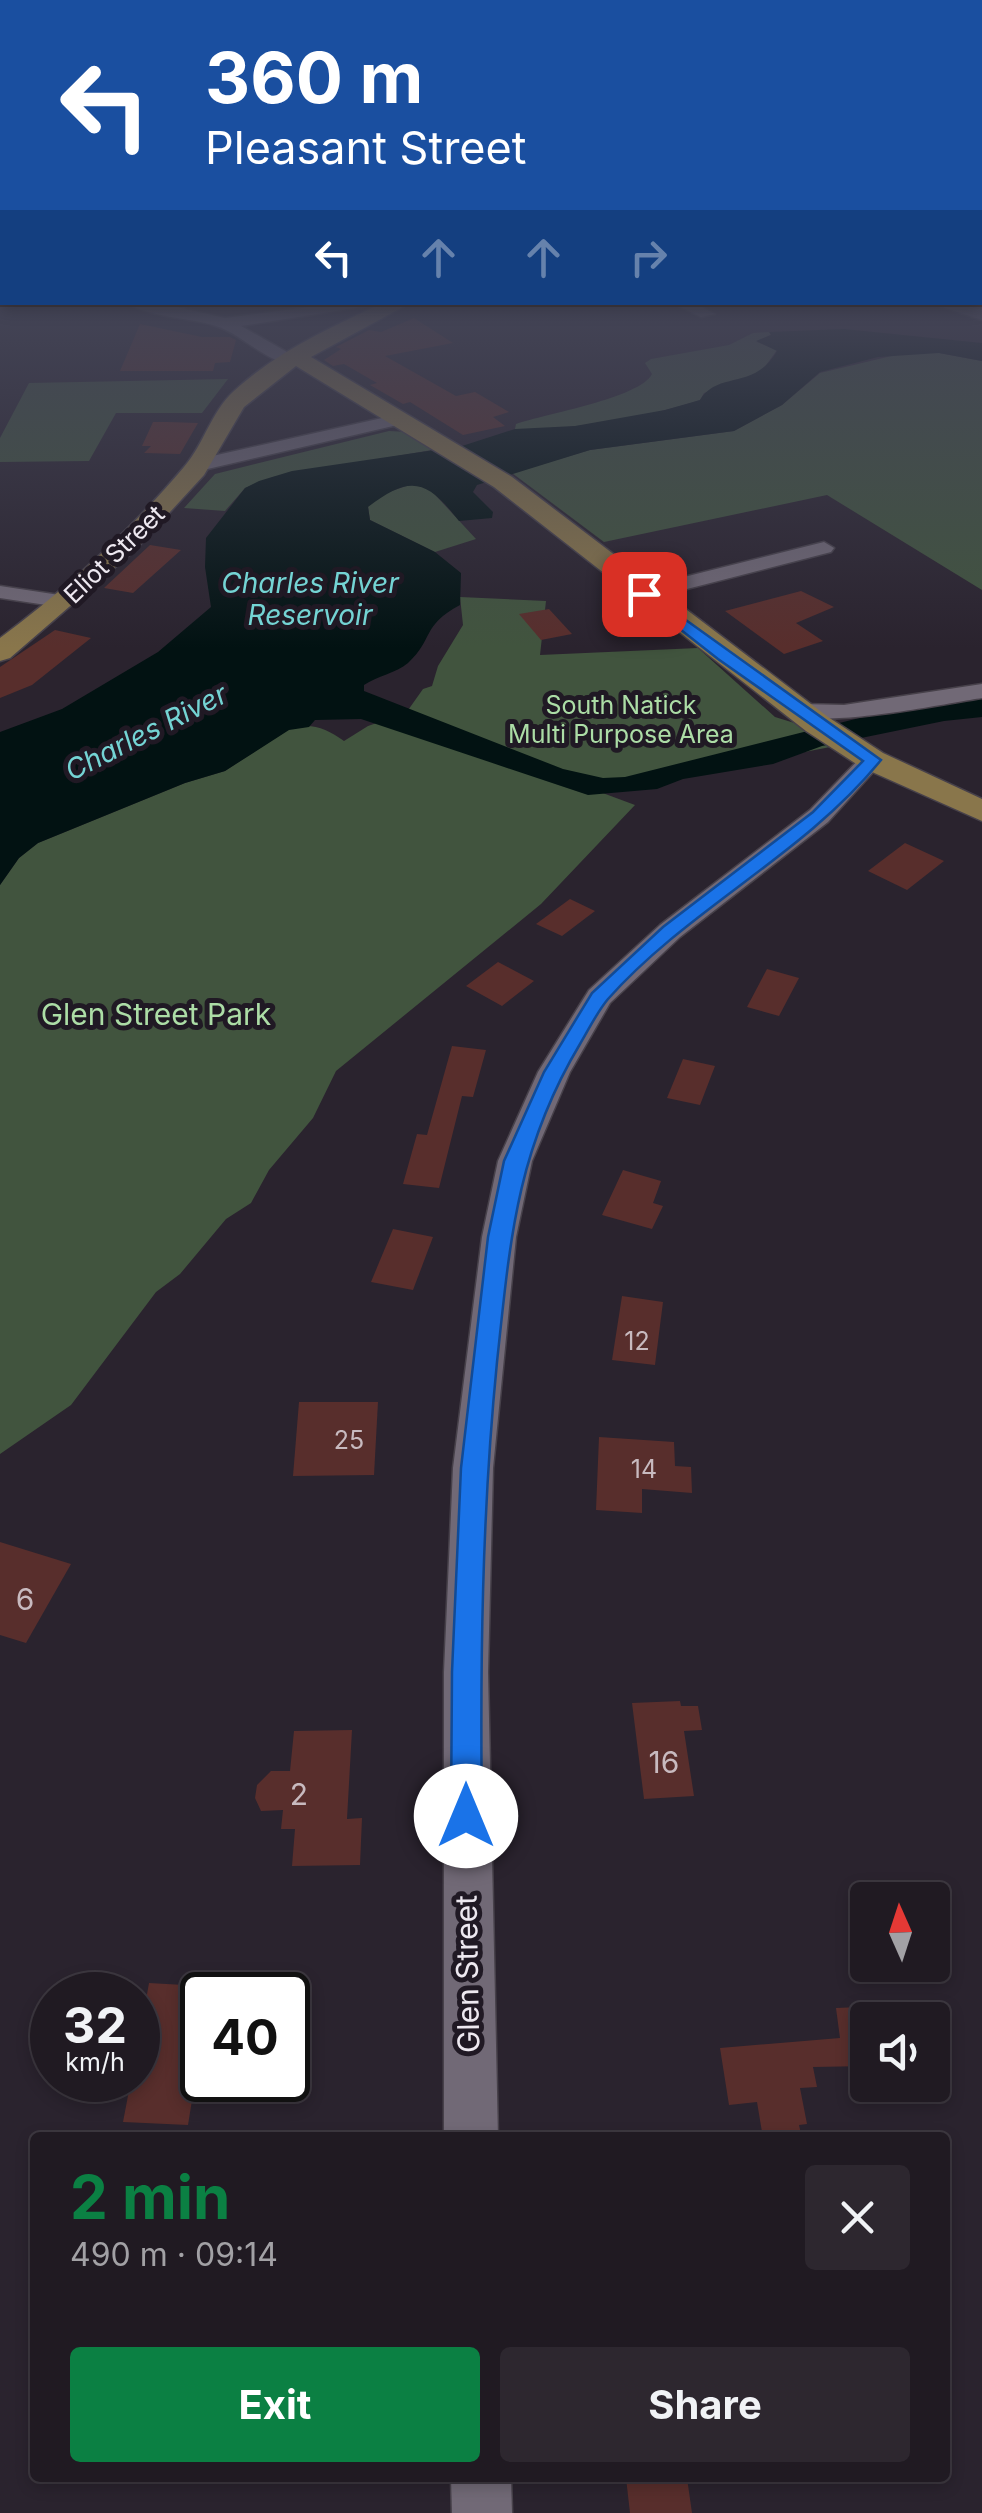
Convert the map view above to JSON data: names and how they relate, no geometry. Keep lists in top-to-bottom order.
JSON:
{
  "streets": {
    "main road": ["Eliot Street"],
    "street": ["Glen Street"]
  },
  "water": ["Charles River Reservoir", "Charles River"],
  "parks": ["South Natick Multi Purpose Area", "Glen Street Park"],
  "house_numbers": [
    "12",
    "25",
    "14",
    "6",
    "16",
    "2"
  ],
  "north": "top",
  "page": {
    "turn": ["360 m", "Pleasant Street"],
    "speed": "32 km/h",
    "limit": "40",
    "heading": ["2 min", "490 m · 09:14"],
    "buttons": ["Exit", "Share"]
  }
}
